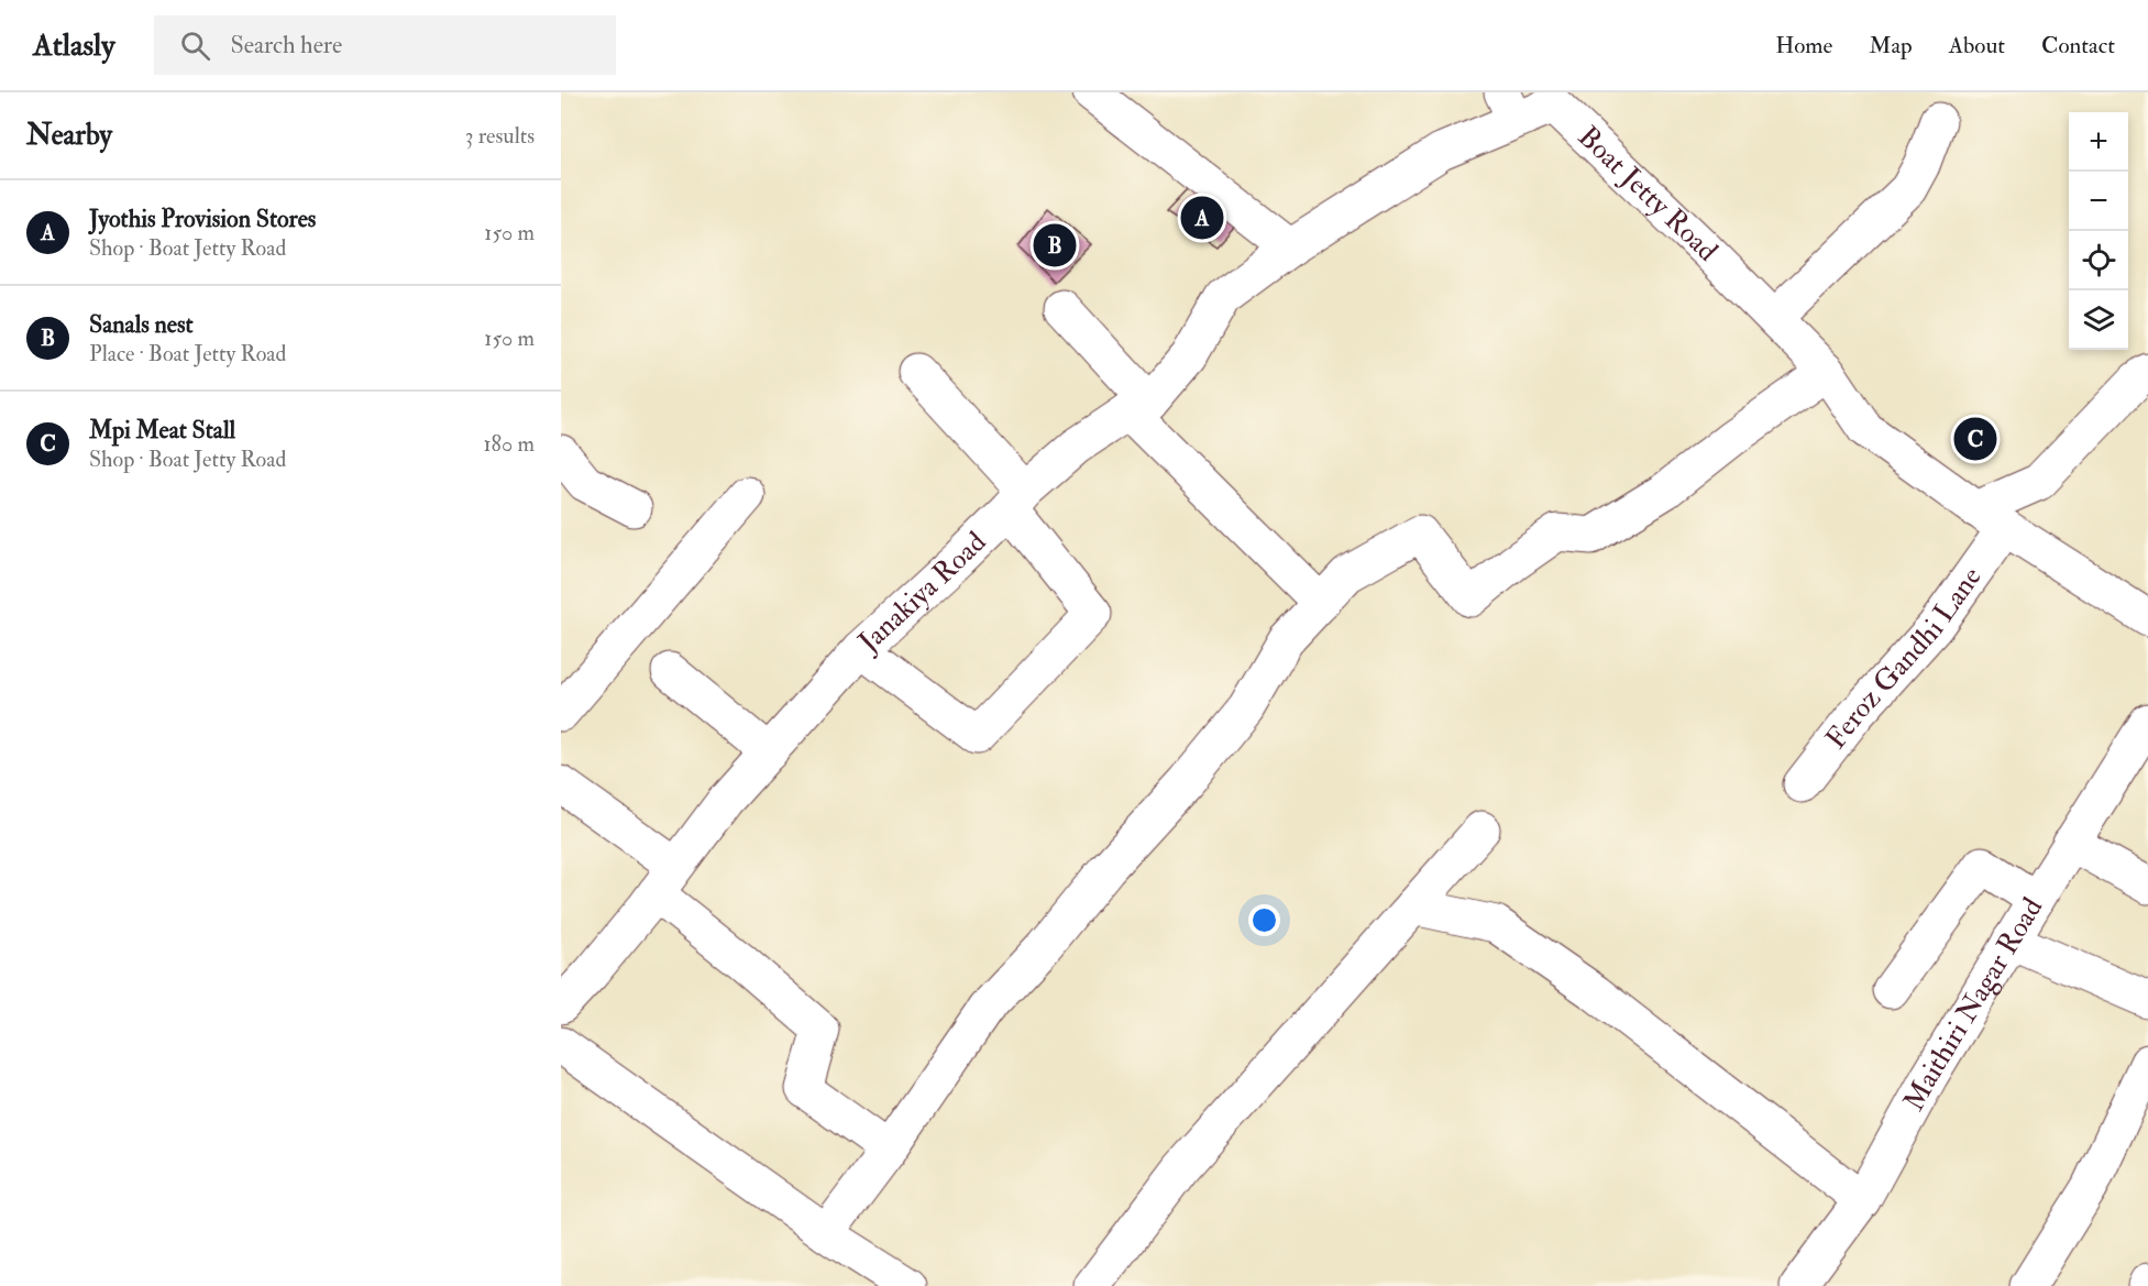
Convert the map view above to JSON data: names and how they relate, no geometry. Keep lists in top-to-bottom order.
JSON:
{
  "streets": {
    "street": [
      "Boat Jetty Road",
      "Janakiya Road",
      "Feroz Gandhi Lane",
      "Maithiri Nagar Road"
    ]
  },
  "crossings": [
    ["Boat Jetty Road", "Janakiya Road"],
    ["Boat Jetty Road", "Feroz Gandhi Lane"]
  ],
  "page": {
    "header": "Atlasly",
    "search": "Search here",
    "nav": [
      "Home",
      "Map",
      "About",
      "Contact"
    ],
    "heading": ["Nearby", "3 results"],
    "map_buttons": ["+", "−"],
    "list": [
      {
        "mark": "A",
        "name": "Jyothis Provision Stores",
        "note": "Shop · Boat Jetty Road",
        "value": "150 m"
      },
      {
        "mark": "B",
        "name": "Sanals nest",
        "note": "Place · Boat Jetty Road",
        "value": "150 m"
      },
      {
        "mark": "C",
        "name": "Mpi Meat Stall",
        "note": "Shop · Boat Jetty Road",
        "value": "180 m"
      }
    ],
    "pins": ["A", "B", "C"]
  }
}
